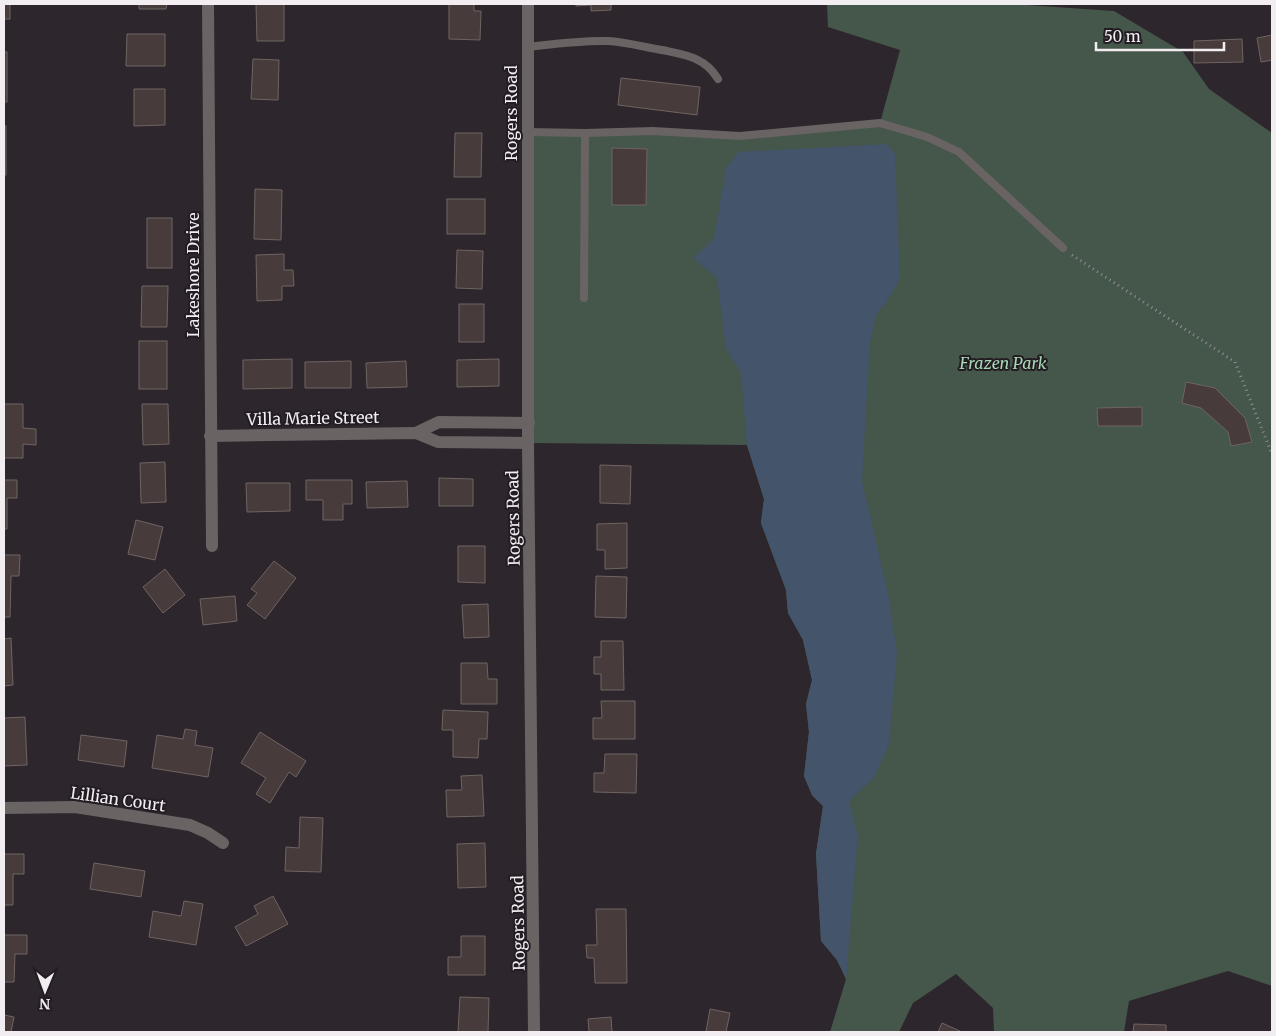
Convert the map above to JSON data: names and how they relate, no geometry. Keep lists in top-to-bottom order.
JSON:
{
  "streets": {
    "street": [
      "Rogers Road",
      "Lakeshore Drive",
      "Villa Marie Street",
      "Lillian Court"
    ]
  },
  "crossings": [
    ["Rogers Road", "Villa Marie Street"],
    ["Lakeshore Drive", "Villa Marie Street"]
  ],
  "parks": ["Frazen Park"],
  "scale_bar": "50 m",
  "north": "bottom"
}
